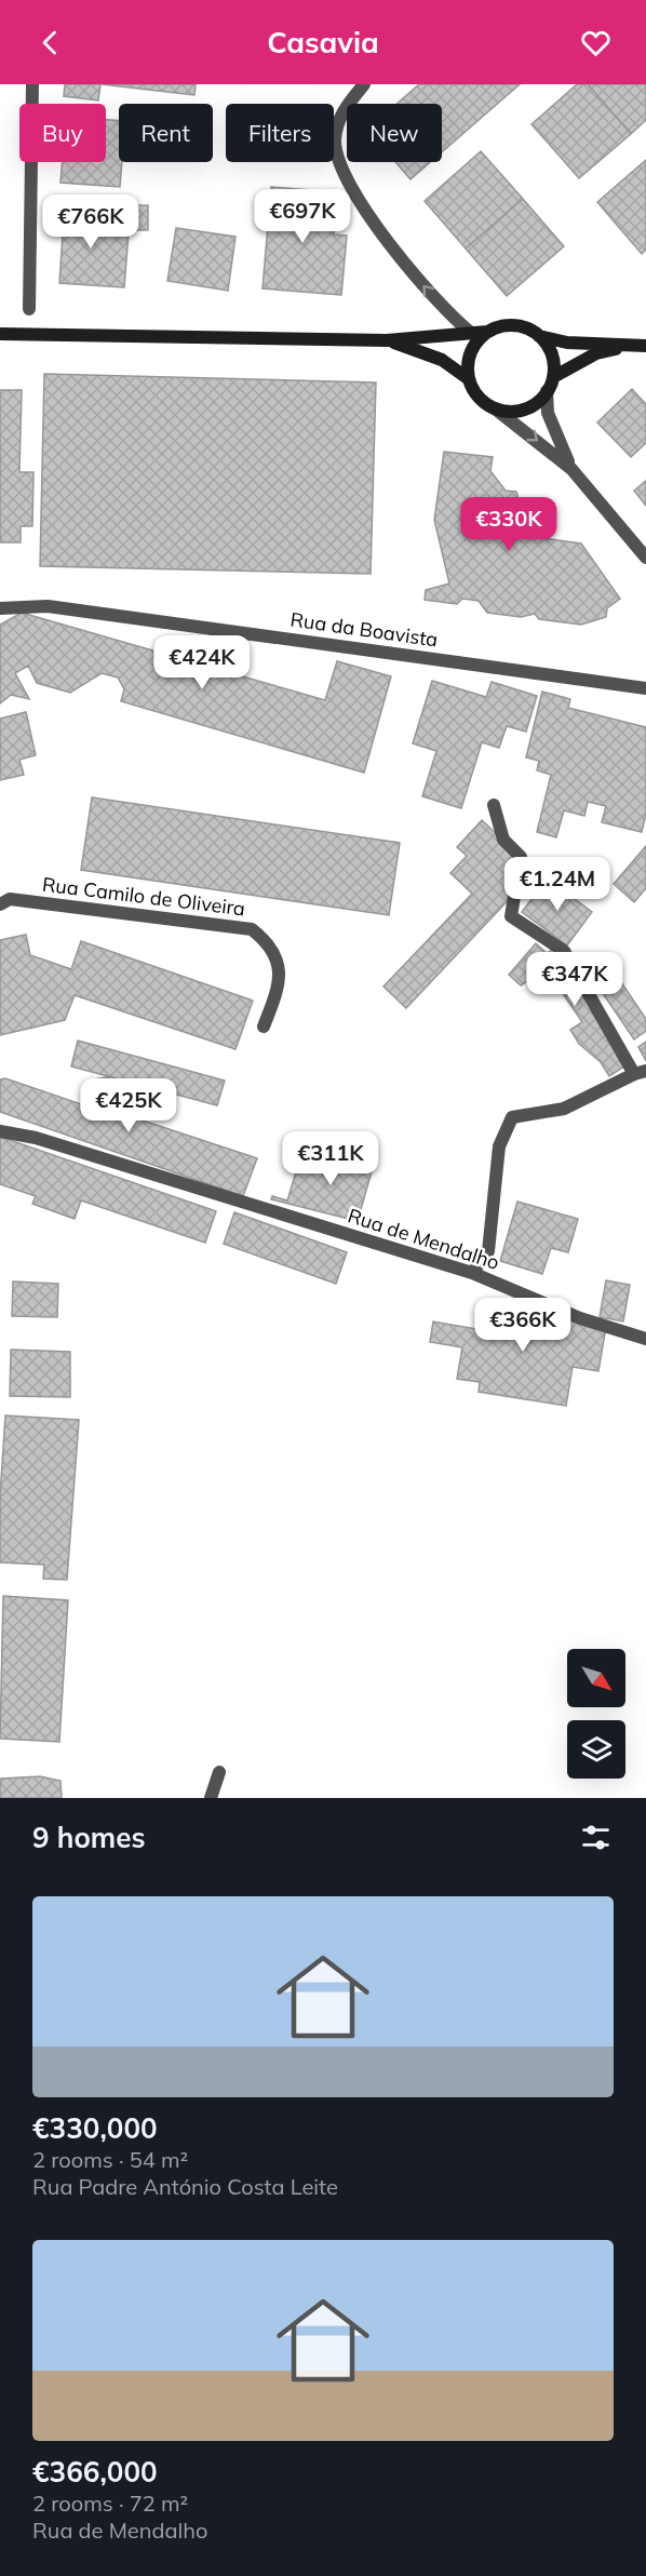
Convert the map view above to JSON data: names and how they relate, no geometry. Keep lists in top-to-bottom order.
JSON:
{
  "streets": {
    "street": ["Rua da Boavista", "Rua Camilo de Oliveira", "Rua de Mendalho"]
  },
  "north": "bottom right",
  "page": {
    "header": "Casavia",
    "chip": [
      "Buy",
      "Rent",
      "Filters",
      "New"
    ],
    "price": [
      "€697K",
      "€766K",
      "€330K",
      "€424K",
      "€1.24M",
      "€347K",
      "€425K",
      "€311K",
      "€366K"
    ],
    "heading": "9 homes",
    "list": [
      {
        "name": "€330,000",
        "note": "2 rooms · 54 m² · Rua Padre António Costa Leite"
      },
      {
        "name": "€366,000",
        "note": "2 rooms · 72 m² · Rua de Mendalho"
      }
    ]
  }
}
